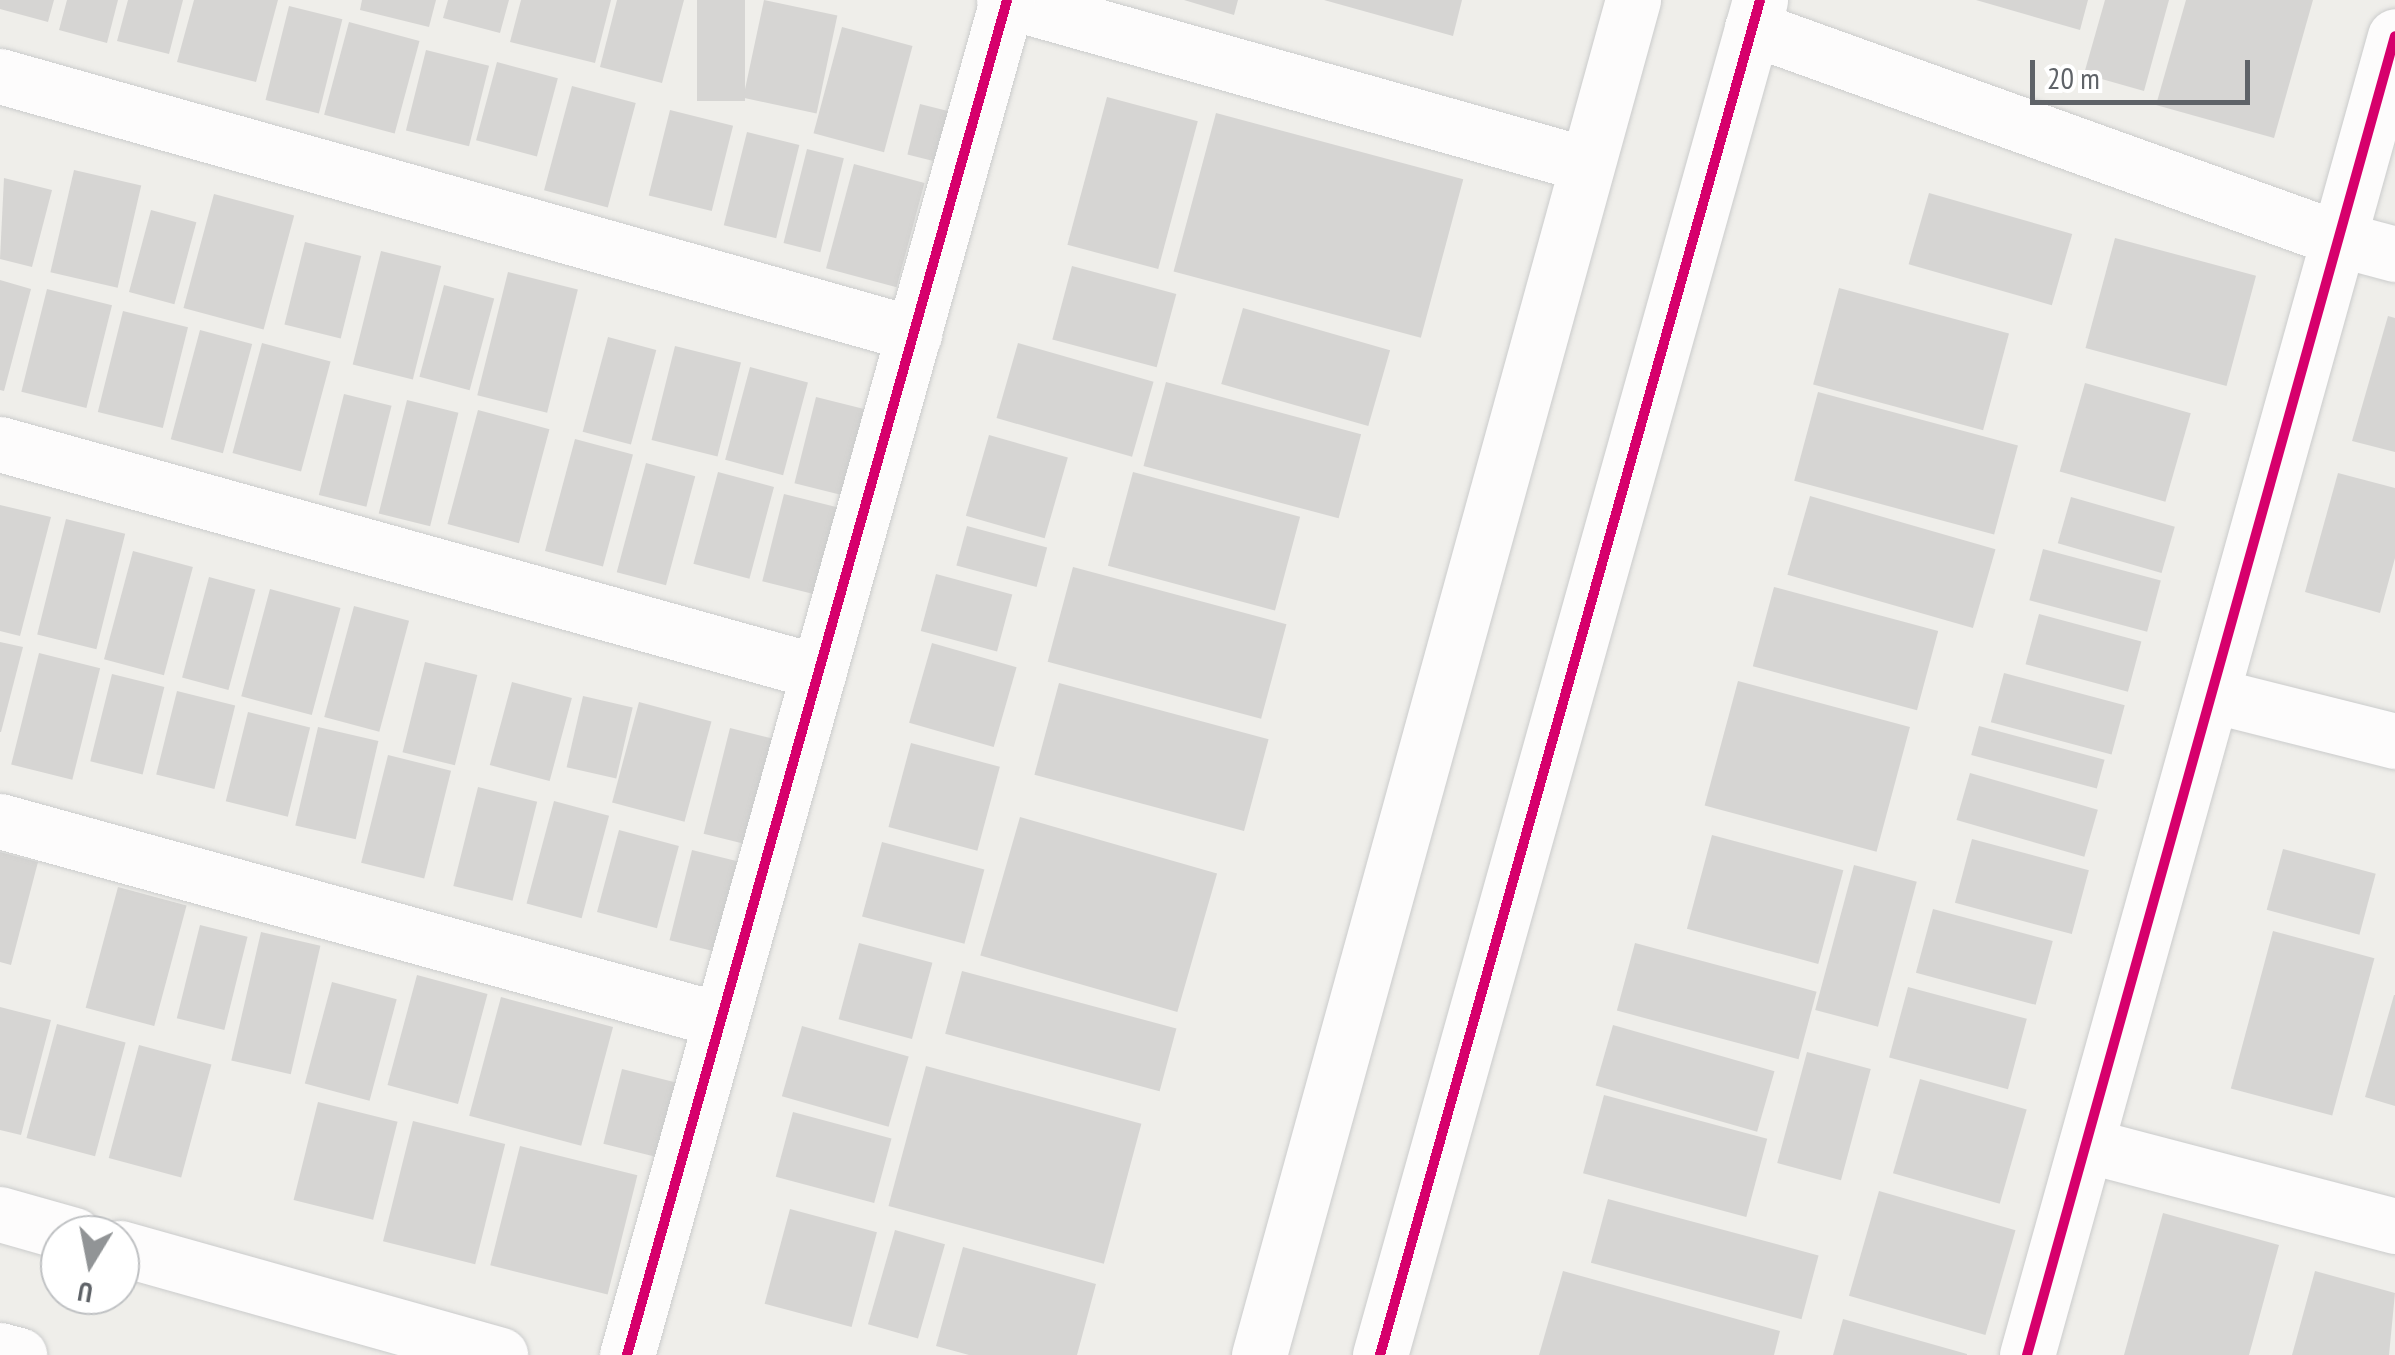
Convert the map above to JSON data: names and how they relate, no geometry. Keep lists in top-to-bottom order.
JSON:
{
  "scale_bar": "20 m",
  "north": "bottom"
}
